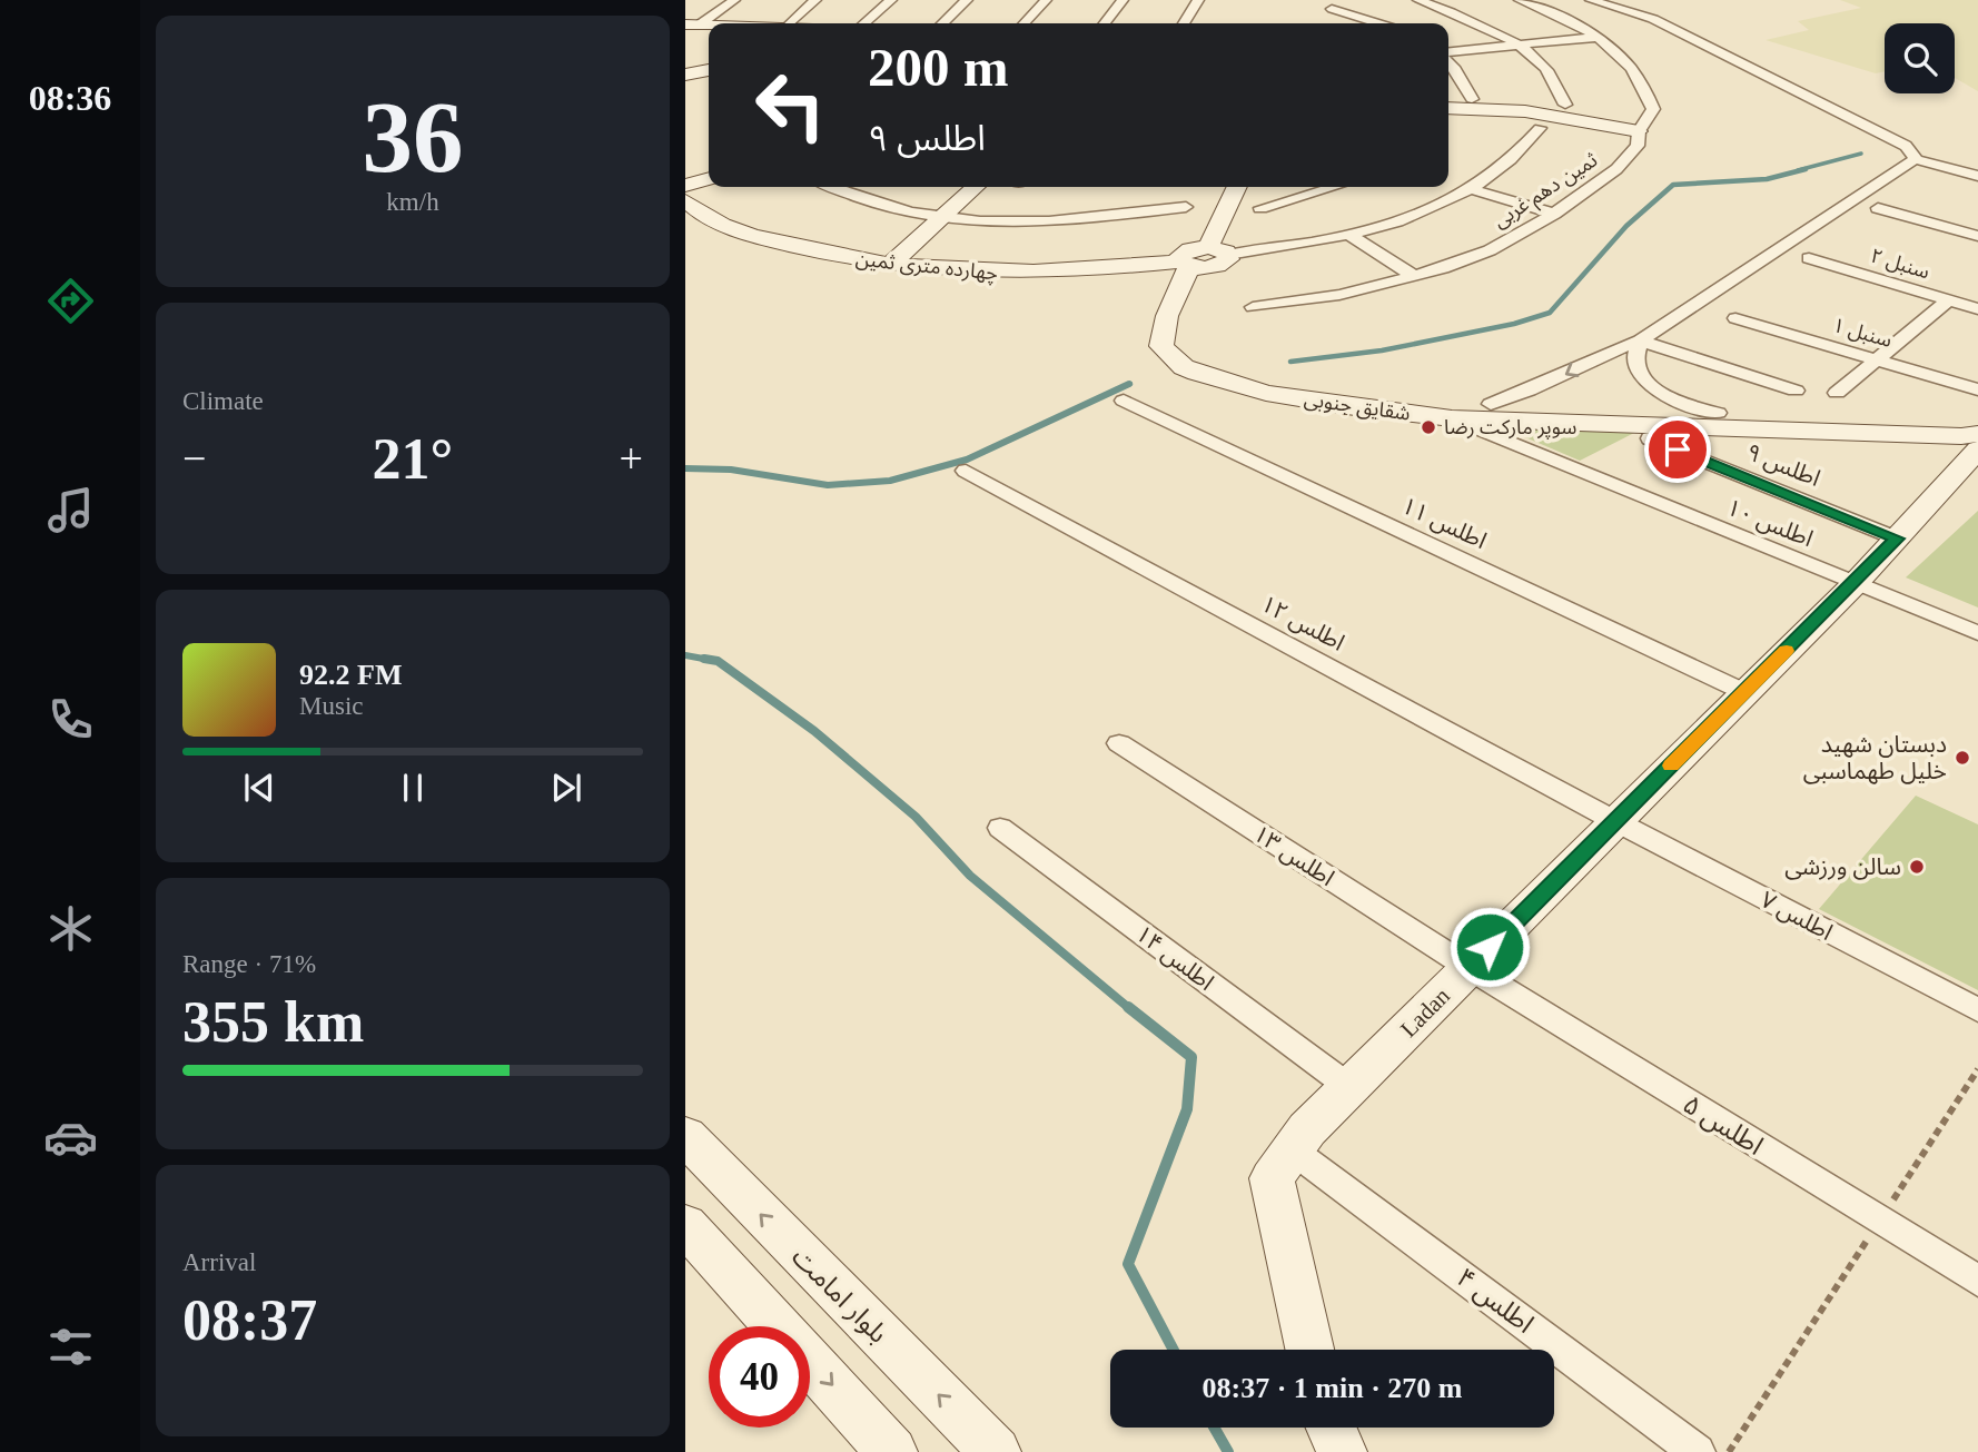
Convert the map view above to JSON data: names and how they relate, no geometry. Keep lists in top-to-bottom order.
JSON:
{
  "streets": {
    "street": [
      "ثمین دهم غربی",
      "سنبل ۲",
      "چهارده متری ثمین",
      "سنبل ۱",
      "شقایق جنوبی",
      "اطلس ۹",
      "اطلس ۱۱",
      "اطلس ۱۰",
      "اطلس ۱۲",
      "اطلس ۱۳",
      "اطلس ۷",
      "اطلس ۱۴",
      "Ladan",
      "اطلس ۵",
      "بلوار امامت",
      "اطلس ۴"
    ]
  },
  "crossings": [
    ["چهارده متری ثمین", "شقایق جنوبی"],
    ["شقایق جنوبی", "اطلس ۱۰"],
    ["اطلس ۹", "Ladan"],
    ["اطلس ۱۱", "Ladan"],
    ["اطلس ۱۰", "Ladan"],
    ["اطلس ۱۲", "اطلس ۷"],
    ["اطلس ۱۲", "Ladan"],
    ["اطلس ۱۳", "Ladan"],
    ["اطلس ۱۳", "اطلس ۵"],
    ["اطلس ۷", "Ladan"],
    ["اطلس ۱۴", "Ladan"],
    ["Ladan", "اطلس ۵"],
    ["Ladan", "اطلس ۴"]
  ],
  "places": ["سوپر مارکت رضا", "دبستان شهید خلیل طهماسبی", "سالن ورزشی"],
  "page": {
    "tabs": "08:36",
    "tile": [
      ["36", "km/h"],
      "Climate",
      ["Range · 71%", "355 km"],
      ["Arrival", "08:37"]
    ],
    "turn": ["200 m", "اطلس ۹"],
    "heat": ["−", "21°", "+"],
    "song": ["92.2 FM", "Music"],
    "limit": "40",
    "trip": "08:37 · 1 min · 270 m"
  }
}
